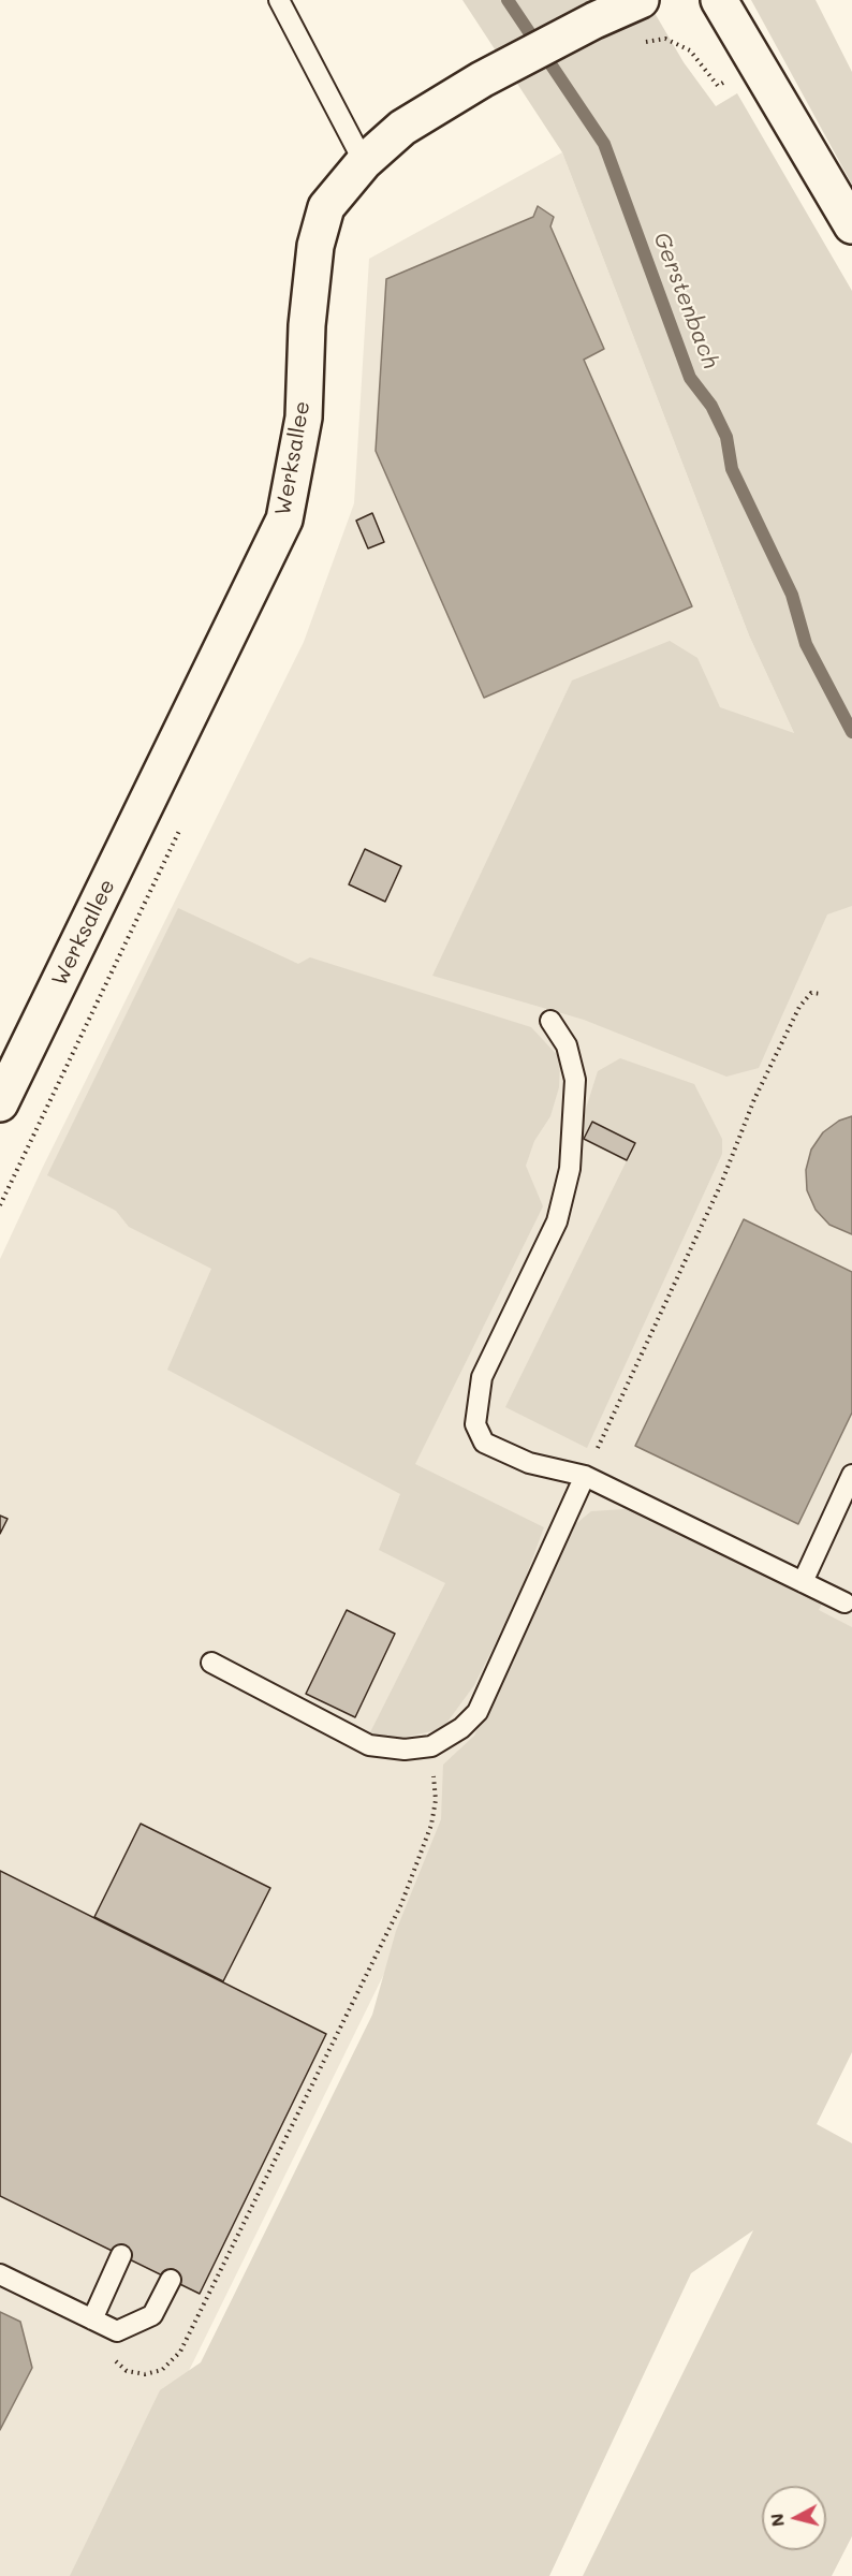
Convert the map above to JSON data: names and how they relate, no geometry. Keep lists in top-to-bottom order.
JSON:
{
  "streets": {
    "street": ["Werksallee"]
  },
  "water": ["Gerstenbach"],
  "north": "left"
}
